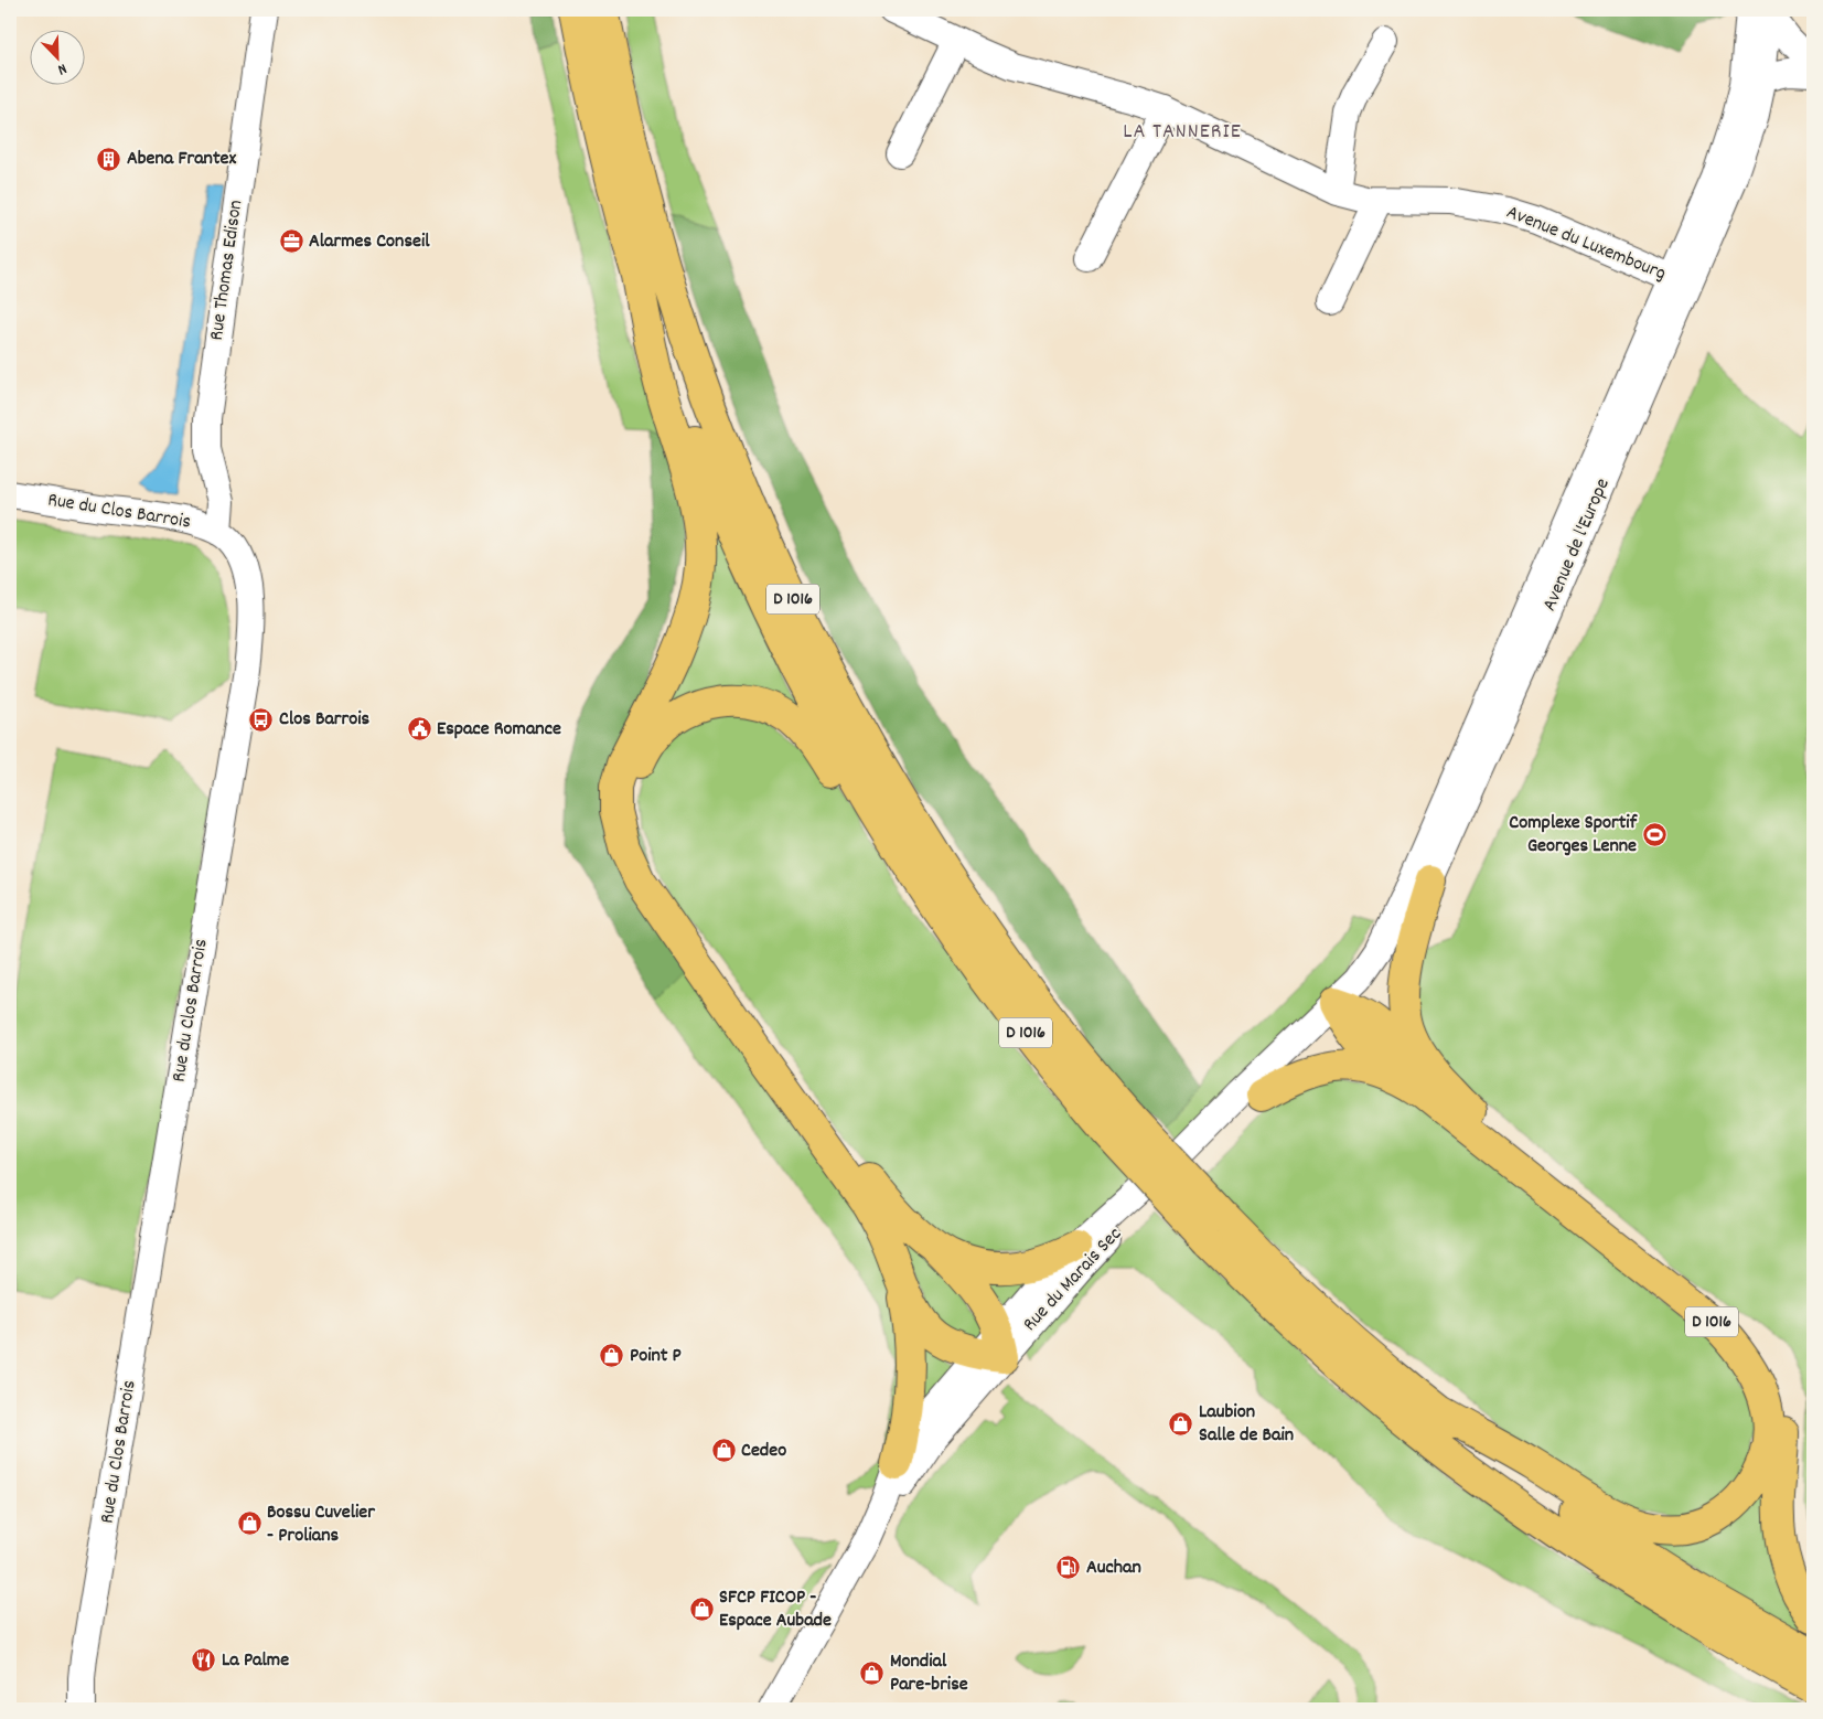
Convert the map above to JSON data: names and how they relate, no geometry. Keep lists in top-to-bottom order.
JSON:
{
  "streets": {
    "highway": ["D 1016"],
    "street": [
      "Avenue du Luxembourg",
      "Rue Thomas Edison",
      "Rue du Clos Barrois",
      "Avenue de l'Europe",
      "Rue du Marais Sec"
    ]
  },
  "crossings": [
    ["Avenue du Luxembourg", "Avenue de l'Europe"],
    ["Rue Thomas Edison", "Rue du Clos Barrois"],
    ["Avenue de l'Europe", "D 1016"],
    ["Avenue de l'Europe", "Rue du Marais Sec"],
    ["D 1016", "Rue du Marais Sec"]
  ],
  "districts": ["LA TANNERIE"],
  "places": {
    "building": ["Abena Frantex"],
    "office": ["Alarmes Conseil"],
    "bus stop": ["Clos Barrois"],
    "public building": ["Espace Romance"],
    "sports": ["Complexe Sportif Georges Lenne"],
    "shop": [
      "Point P",
      "Laubion Salle de Bain",
      "Cedeo",
      "Bossu Cuvelier - Prolians",
      "SFCP FICOP - Espace Aubade",
      "Mondial Pare-brise"
    ],
    "fuel station": ["Auchan"],
    "restaurant": ["La Palme"]
  },
  "north": "bottom right"
}
